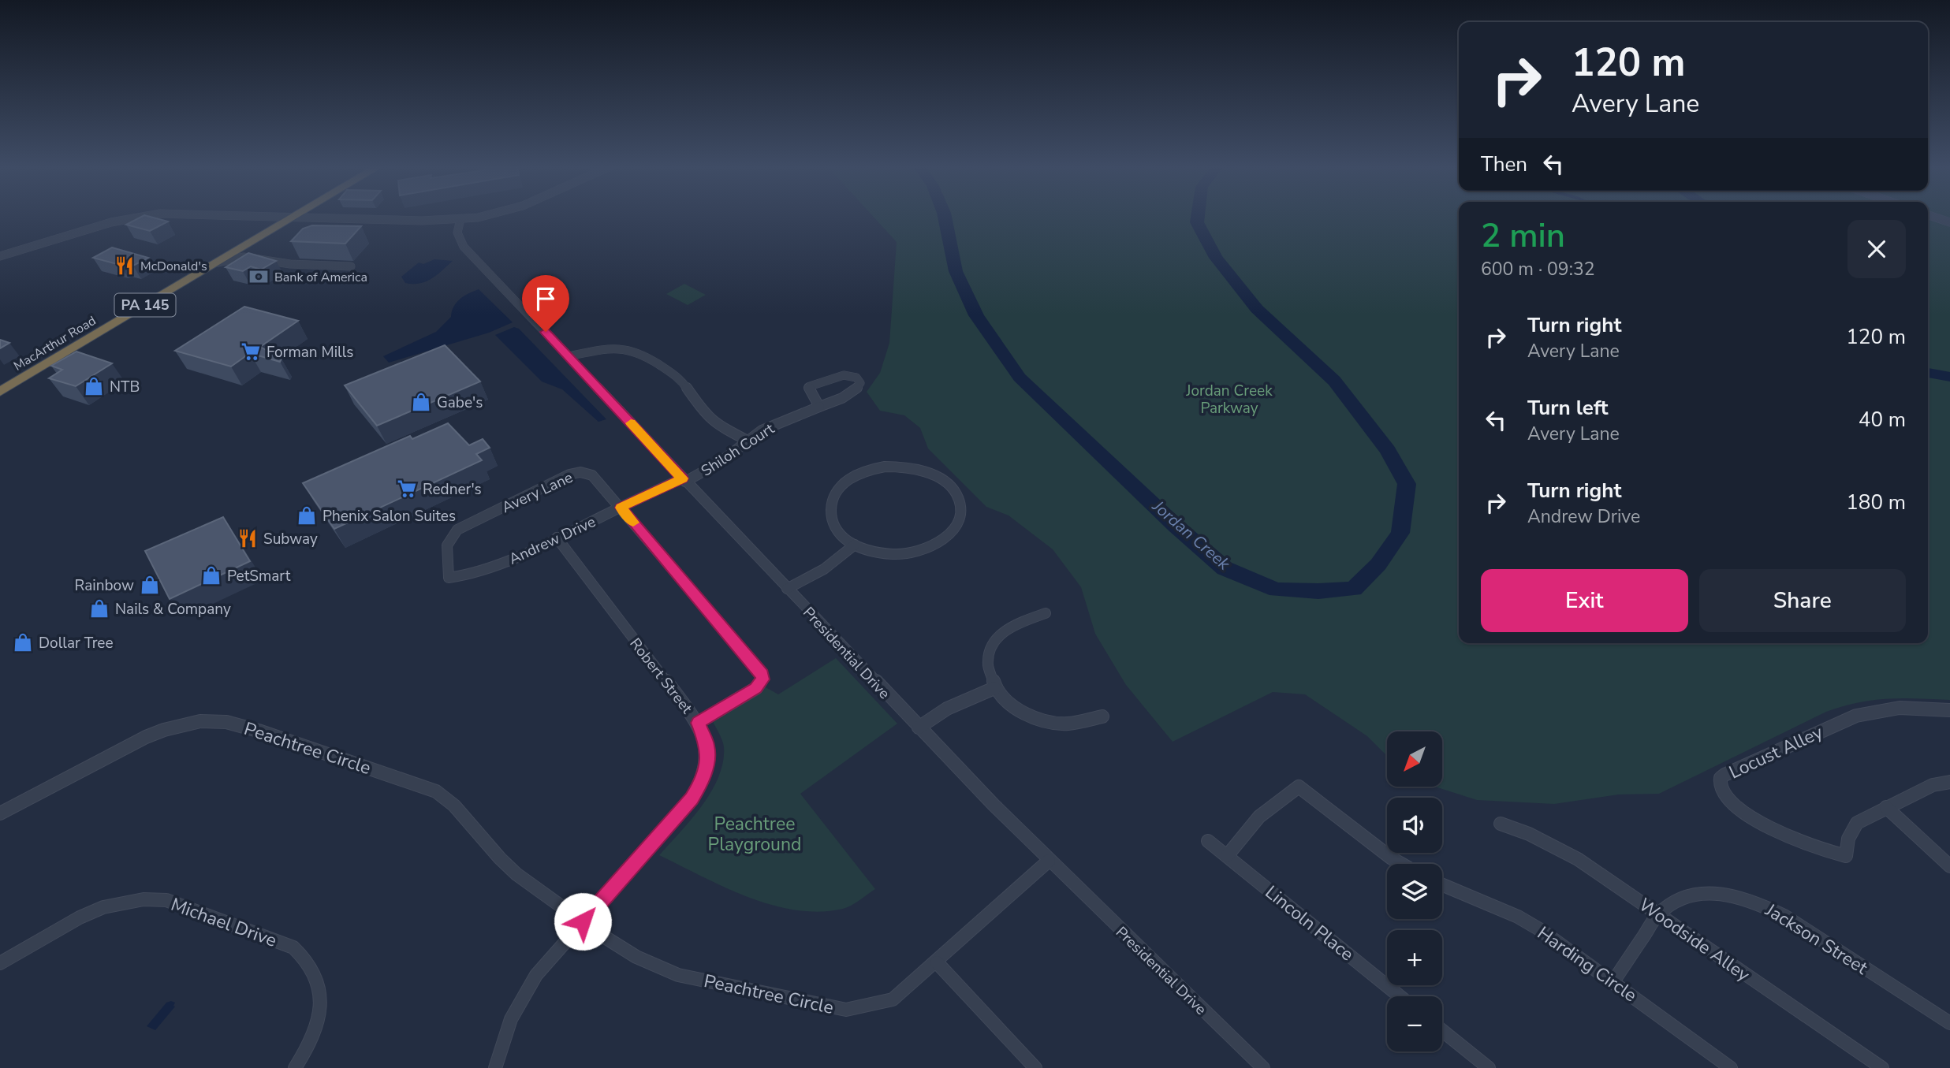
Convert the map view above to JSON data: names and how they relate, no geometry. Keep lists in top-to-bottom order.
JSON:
{
  "streets": {
    "highway": ["PA 145", "MacArthur Road"],
    "street": [
      "Shiloh Court",
      "Avery Lane",
      "Andrew Drive",
      "Presidential Drive",
      "Robert Street",
      "Peachtree Circle",
      "Locust Alley",
      "Michael Drive",
      "Lincoln Place",
      "Jackson Street",
      "Woodside Alley",
      "Harding Circle"
    ]
  },
  "crossings": [
    ["Shiloh Court", "Andrew Drive"],
    ["Shiloh Court", "Presidential Drive"],
    ["Avery Lane", "Andrew Drive"],
    ["Avery Lane", "Robert Street"],
    ["Andrew Drive", "Presidential Drive"],
    ["Andrew Drive", "Robert Street"],
    ["Presidential Drive", "Peachtree Circle"],
    ["Robert Street", "Peachtree Circle"],
    ["Jackson Street", "Woodside Alley"],
    ["Jackson Street", "Harding Circle"]
  ],
  "water": ["Jordan Creek"],
  "parks": ["Jordan Creek Parkway", "Peachtree Playground"],
  "places": {
    "restaurant": ["McDonald's", "Subway"],
    "bank": ["Bank of America"],
    "supermarket": ["Forman Mills", "Redner's"],
    "shop": [
      "NTB",
      "Gabe's",
      "Phenix Salon Suites",
      "PetSmart",
      "Rainbow",
      "Nails & Company",
      "Dollar Tree"
    ]
  },
  "north": "bottom left",
  "page": {
    "turn": ["120 m", "Avery Lane"],
    "then": "Then",
    "heading": ["2 min", "600 m · 09:32"],
    "list": [
      {
        "name": "Turn right",
        "note": "Avery Lane",
        "value": "120 m"
      },
      {
        "name": "Turn left",
        "note": "Avery Lane",
        "value": "40 m"
      },
      {
        "name": "Turn right",
        "note": "Andrew Drive",
        "value": "180 m"
      }
    ],
    "buttons": ["Exit", "Share"],
    "map_buttons": ["+", "−"]
  }
}
